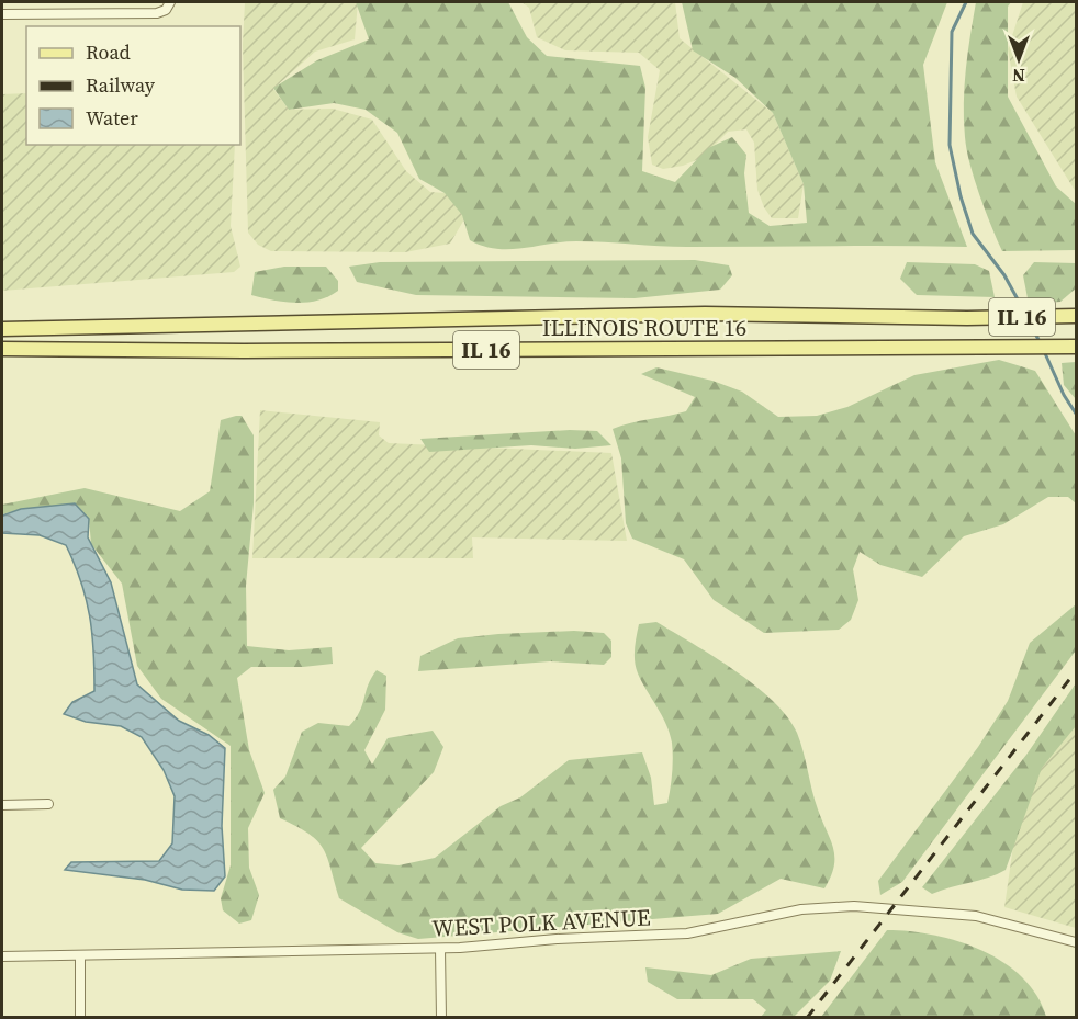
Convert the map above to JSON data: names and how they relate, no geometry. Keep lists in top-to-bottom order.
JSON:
{
  "streets": {
    "main road": ["IL 16", "ILLINOIS ROUTE 16"],
    "street": ["WEST POLK AVENUE"]
  },
  "legend": ["Road", "Railway", "Water"],
  "north": "bottom"
}
